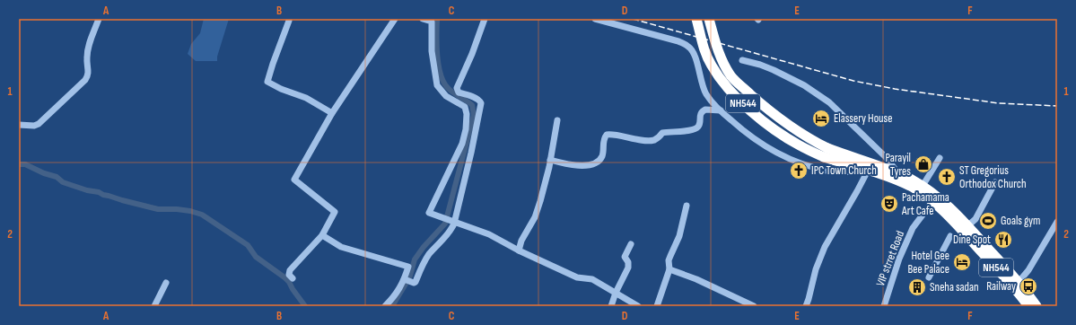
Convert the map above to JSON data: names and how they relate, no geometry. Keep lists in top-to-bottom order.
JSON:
{
  "streets": {
    "highway": ["NH544"],
    "street": ["VIP strret Road"]
  },
  "crossings": [
    ["NH544", "VIP strret Road"]
  ],
  "places": {
    "hotel": ["Elassery House", "Hotel Gee Bee Palace"],
    "shop": ["Parayil Tyres"],
    "church": ["IPC Town Church", "ST Gregorius Orthodox Church"],
    "theatre": ["Pachamama Art Cafe"],
    "sports": ["Goals gym"],
    "restaurant": ["Dine Spot"],
    "bus stop": ["Railway"],
    "building": ["Sneha sadan"]
  },
  "grid": {
    "columns": [
      "A",
      "B",
      "C",
      "D",
      "E",
      "F"
    ],
    "rows": ["1", "2"]
  }
}
